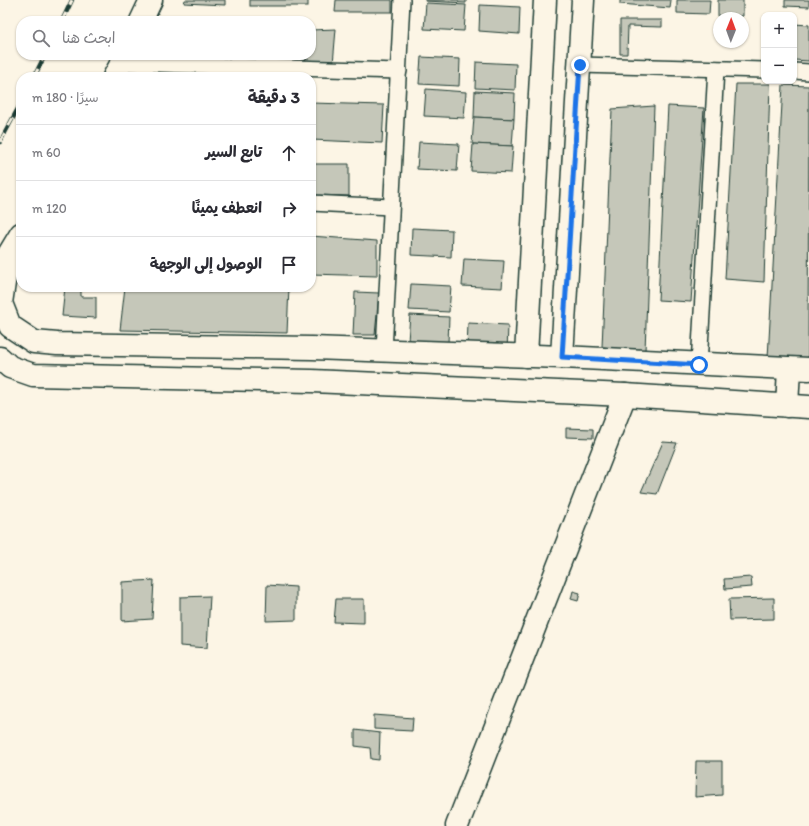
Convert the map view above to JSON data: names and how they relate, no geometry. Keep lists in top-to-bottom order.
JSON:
{
  "north": "top",
  "page": {
    "map_buttons": ["+", "−"],
    "search": "ابحث هنا",
    "heading": ["3 دقيقة", "سيرًا · 180 m"],
    "list": [
      ["تابع السير", "60 m"],
      ["انعطف يمينًا", "120 m"],
      "الوصول إلى الوجهة"
    ]
  }
}
